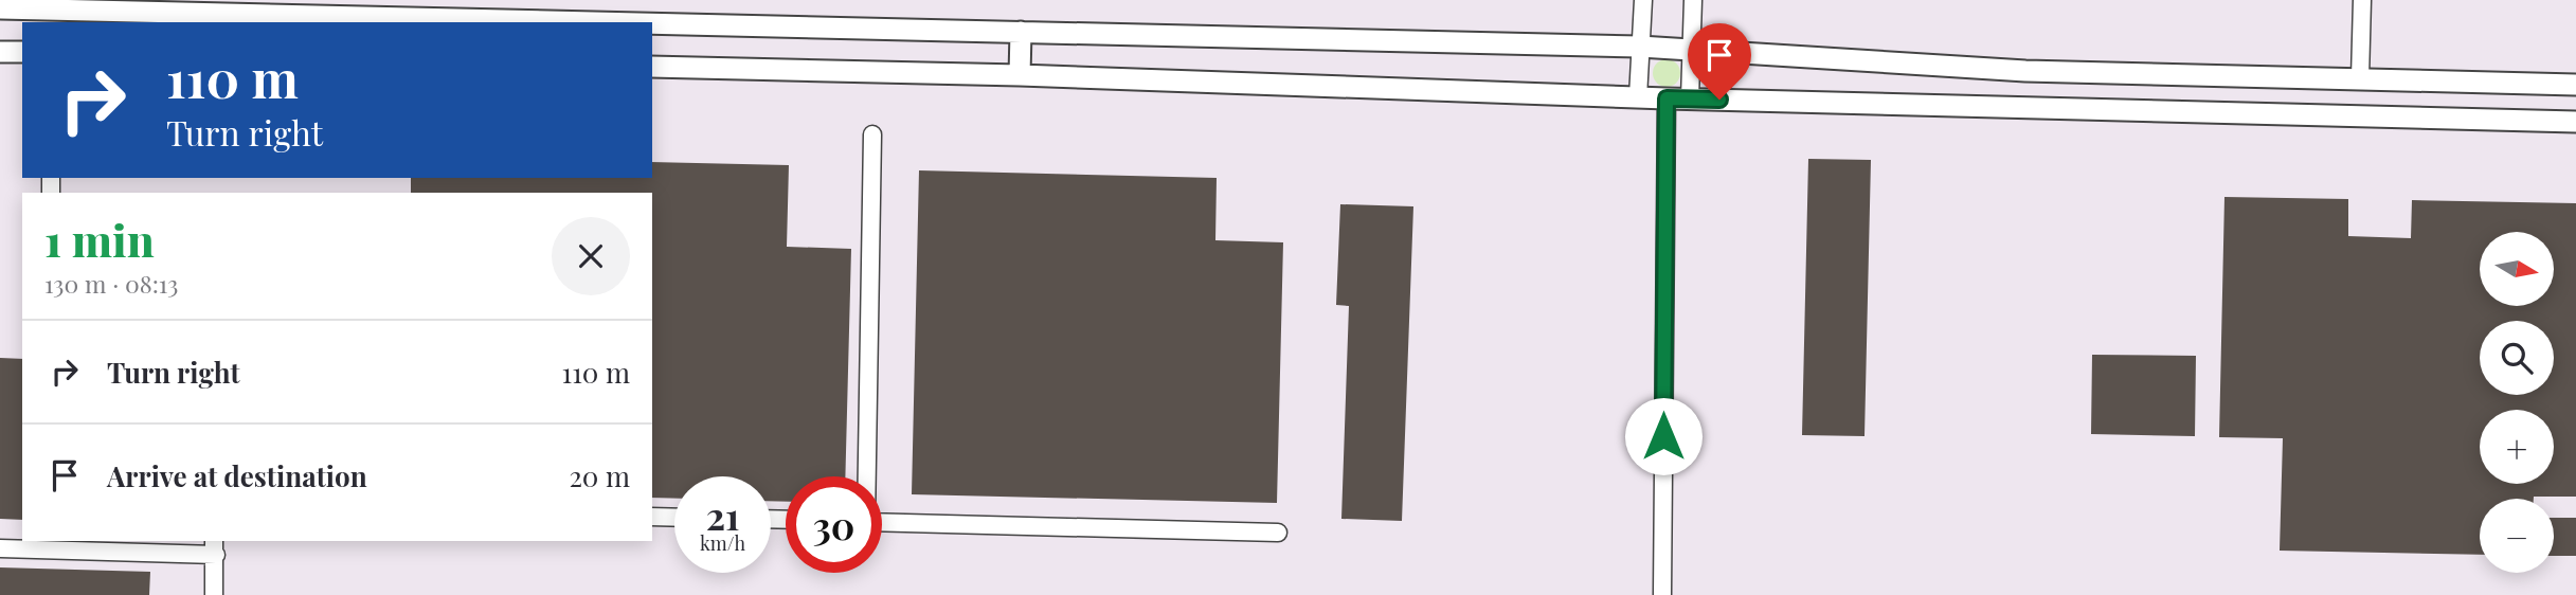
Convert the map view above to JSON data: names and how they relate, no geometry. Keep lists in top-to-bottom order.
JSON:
{
  "north": "right",
  "page": {
    "turn": ["110 m", "Turn right"],
    "heading": ["1 min", "130 m · 08:13"],
    "map_buttons": ["+", "−"],
    "list": [
      {
        "name": "Turn right",
        "value": "110 m"
      },
      {
        "name": "Arrive at destination",
        "value": "20 m"
      }
    ],
    "speed": "21 km/h",
    "limit": "30"
  }
}
